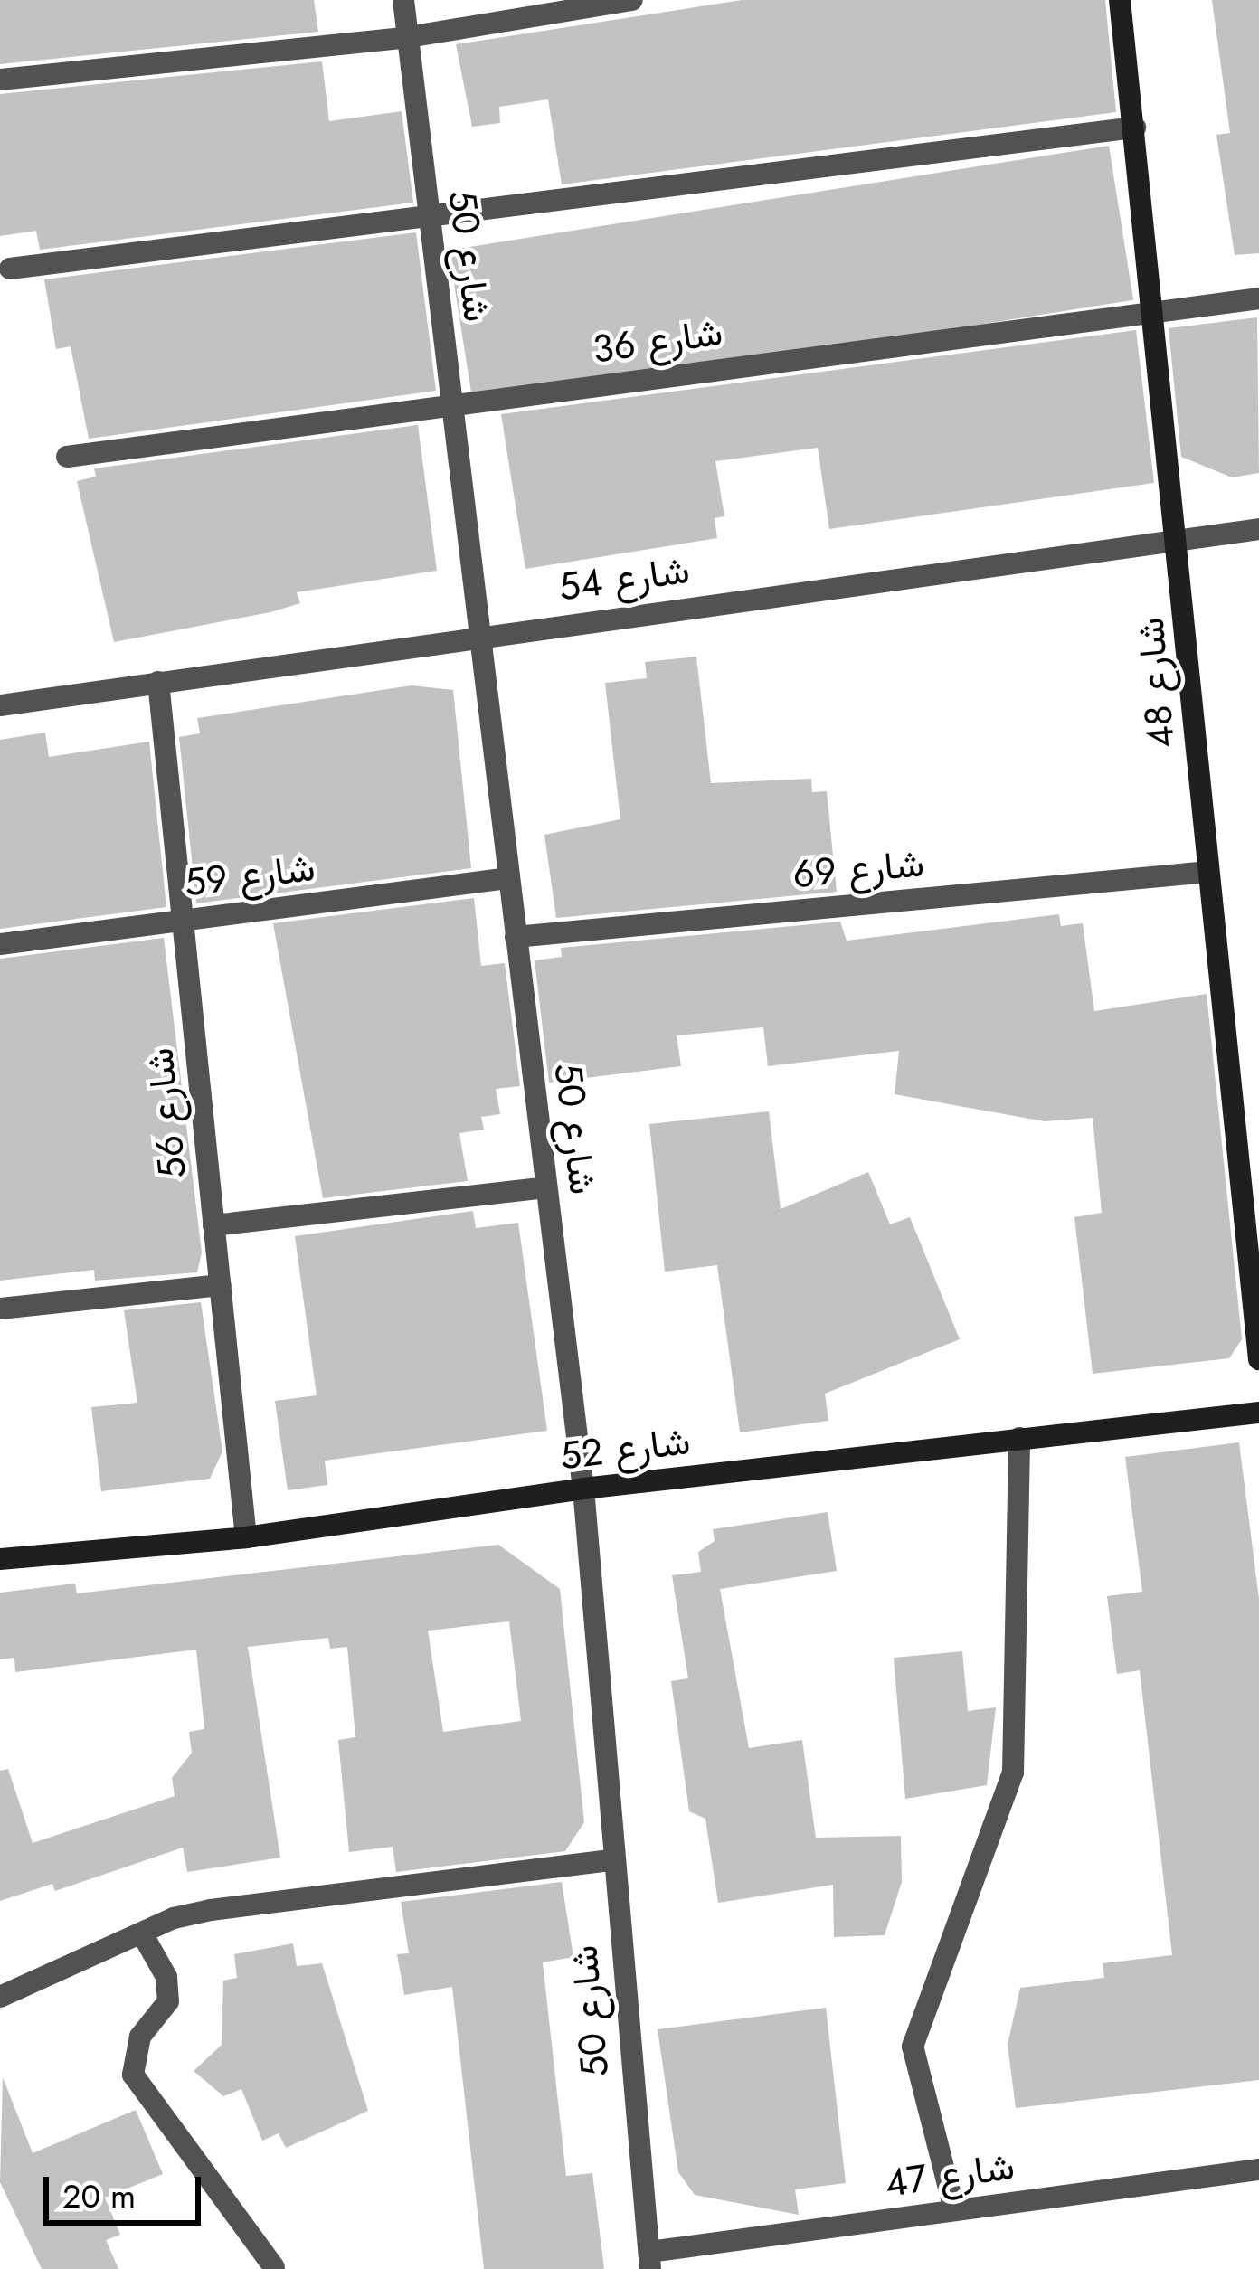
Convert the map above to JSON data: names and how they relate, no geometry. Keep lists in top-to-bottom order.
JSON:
{
  "streets": {
    "street": [
      "شارع 50",
      "شارع 36",
      "شارع 54",
      "شارع 48",
      "شارع 69",
      "شارع 59",
      "شارع 56",
      "شارع 52",
      "شارع 47"
    ]
  },
  "crossings": [
    ["شارع 50", "شارع 36"],
    ["شارع 50", "شارع 54"],
    ["شارع 50", "شارع 69"],
    ["شارع 50", "شارع 59"],
    ["شارع 50", "شارع 52"],
    ["شارع 50", "شارع 47"],
    ["شارع 36", "شارع 48"],
    ["شارع 54", "شارع 48"],
    ["شارع 54", "شارع 56"],
    ["شارع 48", "شارع 69"],
    ["شارع 59", "شارع 56"],
    ["شارع 56", "شارع 52"]
  ],
  "scale_bar": "20 m"
}
